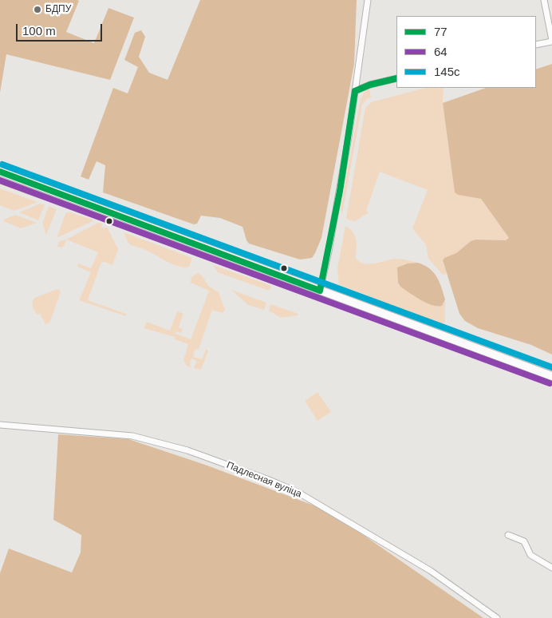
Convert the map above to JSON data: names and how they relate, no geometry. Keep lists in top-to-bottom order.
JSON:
{
  "streets": {
    "street": ["Падлесная вуліца"]
  },
  "places": ["БДПУ"],
  "lines": ["transit line 77", "transit line 145с", "transit line 64"],
  "legend": ["77", "64", "145с"],
  "scale_bar": "100 m"
}
